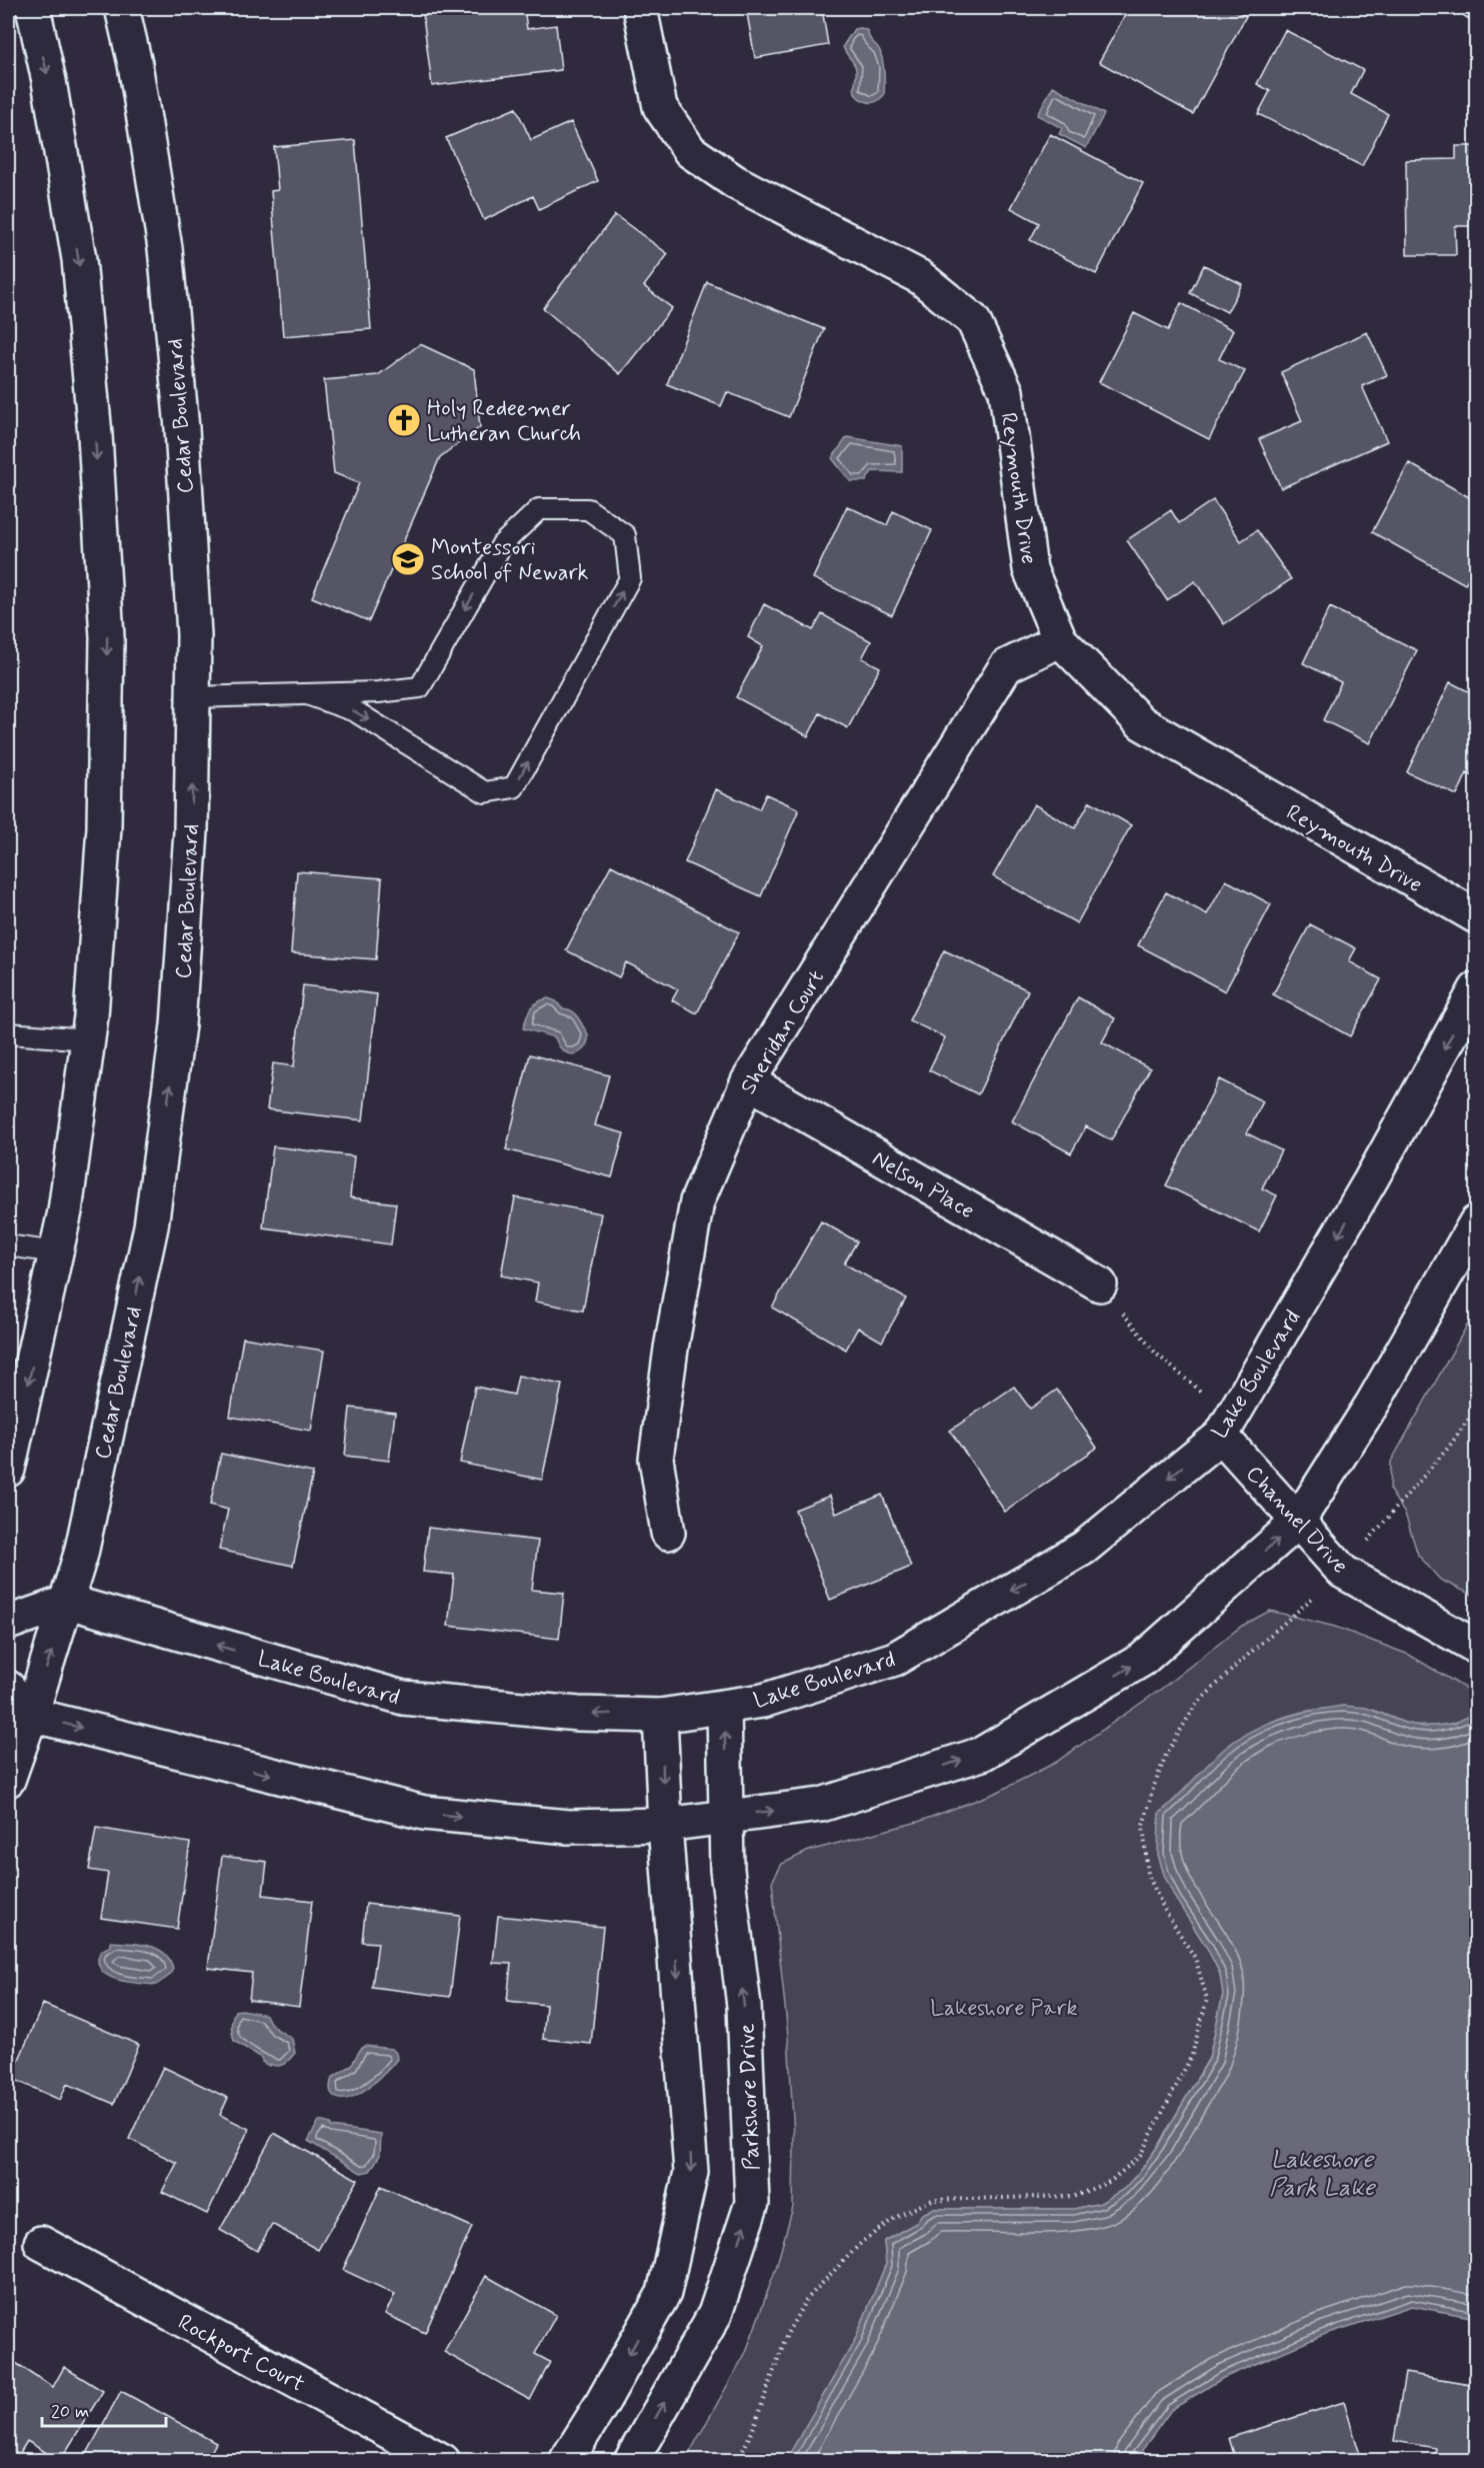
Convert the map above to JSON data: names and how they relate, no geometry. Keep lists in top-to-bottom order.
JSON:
{
  "streets": {
    "street": [
      "Cedar Boulevard",
      "Reymouth Drive",
      "Sheridan Court",
      "Nelson Place",
      "Lake Boulevard",
      "Channel Drive",
      "Parkshore Drive",
      "Rockport Court"
    ]
  },
  "crossings": [
    ["Cedar Boulevard", "Lake Boulevard"],
    ["Reymouth Drive", "Sheridan Court"],
    ["Sheridan Court", "Nelson Place"],
    ["Lake Boulevard", "Channel Drive"],
    ["Lake Boulevard", "Parkshore Drive"]
  ],
  "water": ["Lakeshore Park Lake"],
  "parks": ["Lakeshore Park"],
  "places": {
    "church": ["Holy Redeemer Lutheran Church"],
    "school or university": ["Montessori School of Newark"]
  },
  "scale_bar": "20 m"
}
